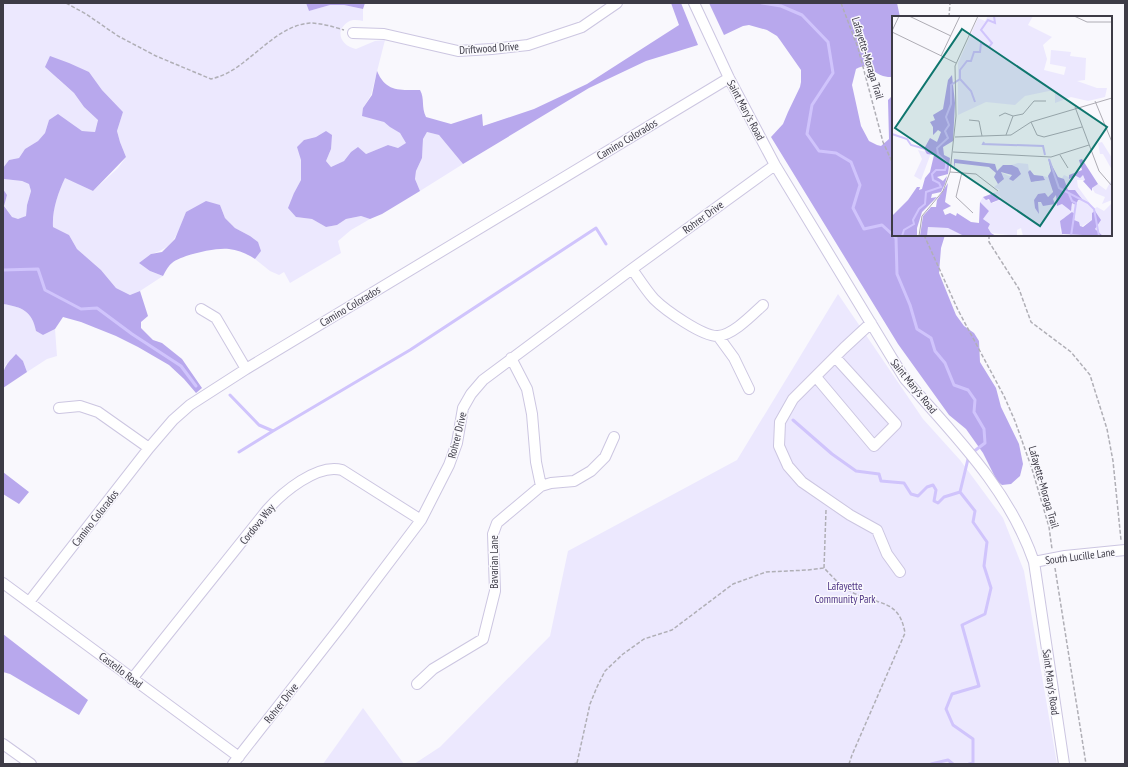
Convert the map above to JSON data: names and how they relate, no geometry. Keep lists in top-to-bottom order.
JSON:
{
  "streets": {
    "street": [
      "Driftwood Drive",
      "Saint Mary's Road",
      "Camino Colorados",
      "Rohrer Drive",
      "Cordova Way",
      "South Lucille Lane",
      "Bavarian Lane",
      "Castello Road"
    ],
    "path": ["Lafayette-Moraga Trail"]
  },
  "crossings": [
    ["Lafayette-Moraga Trail", "South Lucille Lane"],
    ["Saint Mary's Road", "Camino Colorados"],
    ["Saint Mary's Road", "Rohrer Drive"],
    ["Saint Mary's Road", "South Lucille Lane"],
    ["Camino Colorados", "Castello Road"],
    ["Rohrer Drive", "Cordova Way"],
    ["Rohrer Drive", "Castello Road"],
    ["Cordova Way", "Castello Road"]
  ],
  "parks": ["Lafayette Community Park"]
}
